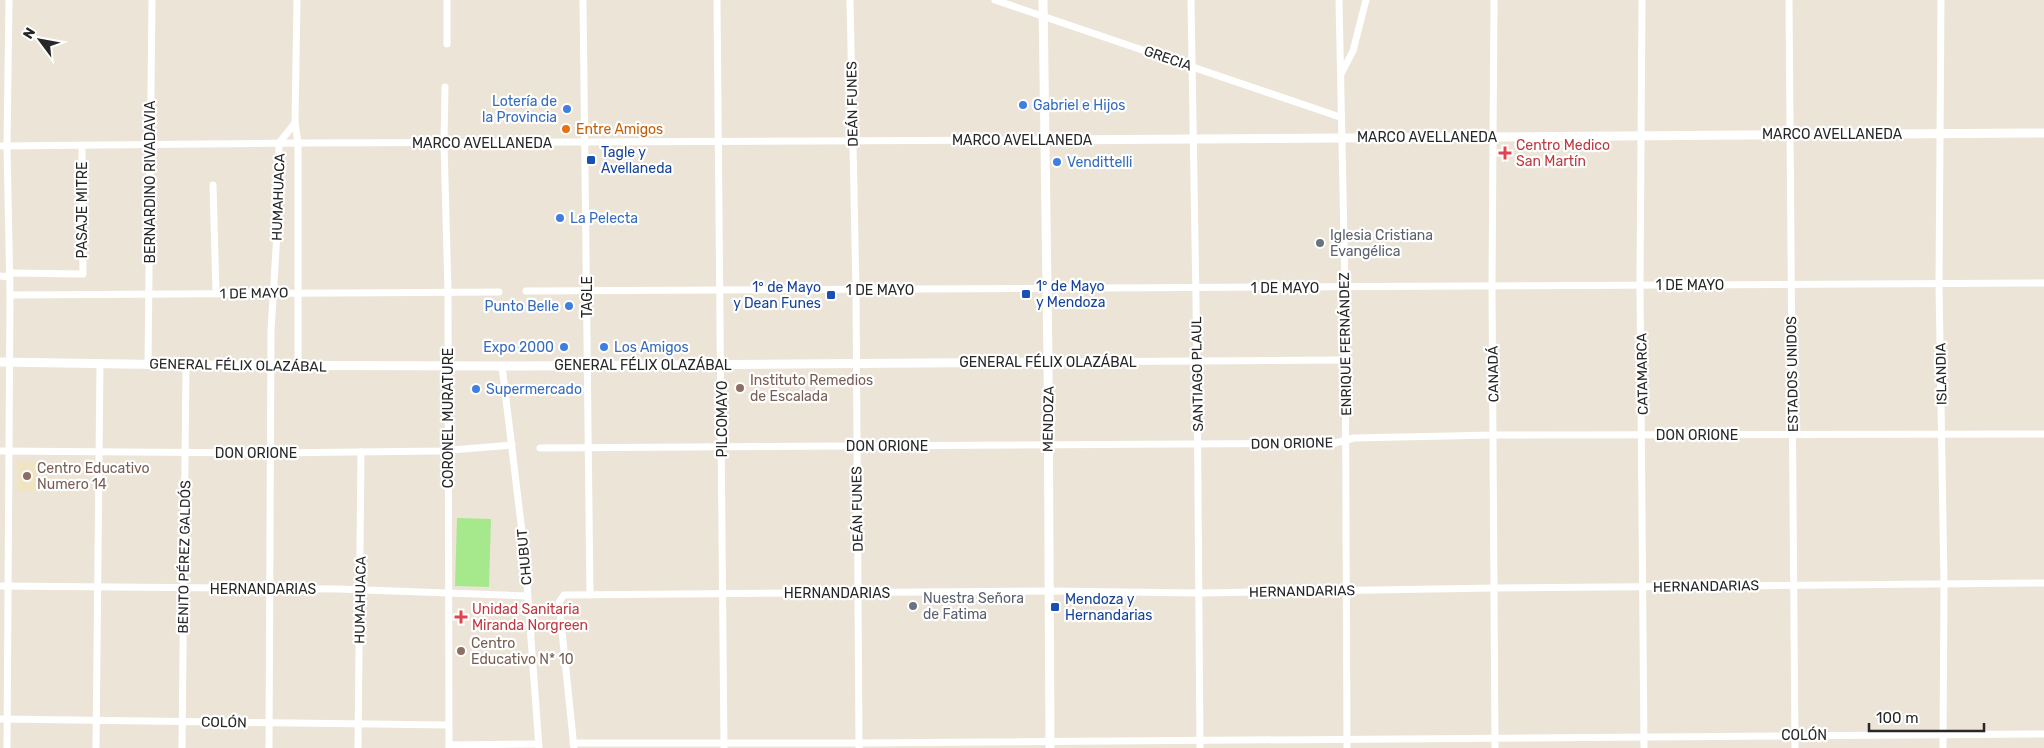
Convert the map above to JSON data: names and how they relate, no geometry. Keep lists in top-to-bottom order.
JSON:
{
  "streets": {
    "street": [
      "GRECIA",
      "DEÁN FUNES",
      "MARCO AVELLANEDA",
      "BERNARDINO RIVADAVIA",
      "HUMAHUACA",
      "PASAJE MITRE",
      "1 DE MAYO",
      "TAGLE",
      "ENRIQUE FERNÁNDEZ",
      "GENERAL FÉLIX OLAZÁBAL",
      "SANTIAGO PLAUL",
      "CANADÁ",
      "CATAMARCA",
      "ESTADOS UNIDOS",
      "ISLANDIA",
      "CORONEL MURATURE",
      "PILCOMAYO",
      "MENDOZA",
      "DON ORIONE",
      "BENITO PÉREZ GALDÓS",
      "CHUBUT",
      "HERNANDARIAS",
      "COLÓN"
    ]
  },
  "crossings": [
    ["GRECIA", "ENRIQUE FERNÁNDEZ"],
    ["GRECIA", "SANTIAGO PLAUL"],
    ["GRECIA", "MENDOZA"],
    ["DEÁN FUNES", "MARCO AVELLANEDA"],
    ["DEÁN FUNES", "1 DE MAYO"],
    ["DEÁN FUNES", "GENERAL FÉLIX OLAZÁBAL"],
    ["DEÁN FUNES", "DON ORIONE"],
    ["DEÁN FUNES", "HERNANDARIAS"],
    ["DEÁN FUNES", "COLÓN"],
    ["MARCO AVELLANEDA", "BERNARDINO RIVADAVIA"],
    ["MARCO AVELLANEDA", "HUMAHUACA"],
    ["MARCO AVELLANEDA", "PASAJE MITRE"],
    ["MARCO AVELLANEDA", "TAGLE"],
    ["MARCO AVELLANEDA", "ENRIQUE FERNÁNDEZ"],
    ["MARCO AVELLANEDA", "SANTIAGO PLAUL"],
    ["MARCO AVELLANEDA", "CANADÁ"],
    ["MARCO AVELLANEDA", "CATAMARCA"],
    ["MARCO AVELLANEDA", "ESTADOS UNIDOS"],
    ["MARCO AVELLANEDA", "ISLANDIA"],
    ["MARCO AVELLANEDA", "CORONEL MURATURE"],
    ["MARCO AVELLANEDA", "PILCOMAYO"],
    ["MARCO AVELLANEDA", "MENDOZA"],
    ["BERNARDINO RIVADAVIA", "1 DE MAYO"],
    ["BERNARDINO RIVADAVIA", "GENERAL FÉLIX OLAZÁBAL"],
    ["HUMAHUACA", "1 DE MAYO"],
    ["HUMAHUACA", "GENERAL FÉLIX OLAZÁBAL"],
    ["HUMAHUACA", "DON ORIONE"],
    ["HUMAHUACA", "HERNANDARIAS"],
    ["HUMAHUACA", "COLÓN"],
    ["1 DE MAYO", "TAGLE"],
    ["1 DE MAYO", "ENRIQUE FERNÁNDEZ"],
    ["1 DE MAYO", "SANTIAGO PLAUL"],
    ["1 DE MAYO", "CANADÁ"],
    ["1 DE MAYO", "CATAMARCA"],
    ["1 DE MAYO", "ESTADOS UNIDOS"],
    ["1 DE MAYO", "ISLANDIA"],
    ["1 DE MAYO", "CORONEL MURATURE"],
    ["1 DE MAYO", "PILCOMAYO"],
    ["1 DE MAYO", "MENDOZA"],
    ["TAGLE", "GENERAL FÉLIX OLAZÁBAL"],
    ["TAGLE", "DON ORIONE"],
    ["TAGLE", "HERNANDARIAS"],
    ["ENRIQUE FERNÁNDEZ", "GENERAL FÉLIX OLAZÁBAL"],
    ["ENRIQUE FERNÁNDEZ", "DON ORIONE"],
    ["ENRIQUE FERNÁNDEZ", "HERNANDARIAS"],
    ["ENRIQUE FERNÁNDEZ", "COLÓN"],
    ["GENERAL FÉLIX OLAZÁBAL", "SANTIAGO PLAUL"],
    ["GENERAL FÉLIX OLAZÁBAL", "CORONEL MURATURE"],
    ["GENERAL FÉLIX OLAZÁBAL", "PILCOMAYO"],
    ["GENERAL FÉLIX OLAZÁBAL", "MENDOZA"],
    ["GENERAL FÉLIX OLAZÁBAL", "BENITO PÉREZ GALDÓS"],
    ["GENERAL FÉLIX OLAZÁBAL", "CHUBUT"],
    ["SANTIAGO PLAUL", "DON ORIONE"],
    ["SANTIAGO PLAUL", "HERNANDARIAS"],
    ["SANTIAGO PLAUL", "COLÓN"],
    ["CANADÁ", "DON ORIONE"],
    ["CANADÁ", "HERNANDARIAS"],
    ["CANADÁ", "COLÓN"],
    ["CATAMARCA", "DON ORIONE"],
    ["CATAMARCA", "HERNANDARIAS"],
    ["CATAMARCA", "COLÓN"],
    ["ESTADOS UNIDOS", "DON ORIONE"],
    ["ESTADOS UNIDOS", "HERNANDARIAS"],
    ["ESTADOS UNIDOS", "COLÓN"],
    ["ISLANDIA", "DON ORIONE"],
    ["ISLANDIA", "HERNANDARIAS"],
    ["ISLANDIA", "COLÓN"],
    ["CORONEL MURATURE", "DON ORIONE"],
    ["CORONEL MURATURE", "HERNANDARIAS"],
    ["CORONEL MURATURE", "COLÓN"],
    ["PILCOMAYO", "DON ORIONE"],
    ["PILCOMAYO", "HERNANDARIAS"],
    ["PILCOMAYO", "COLÓN"],
    ["MENDOZA", "DON ORIONE"],
    ["MENDOZA", "HERNANDARIAS"],
    ["MENDOZA", "COLÓN"],
    ["DON ORIONE", "BENITO PÉREZ GALDÓS"],
    ["DON ORIONE", "CHUBUT"],
    ["BENITO PÉREZ GALDÓS", "HERNANDARIAS"],
    ["BENITO PÉREZ GALDÓS", "COLÓN"],
    ["CHUBUT", "HERNANDARIAS"],
    ["HERNANDARIAS", "COLÓN"]
  ],
  "places": {
    "other": [
      "Gabriel e Hijos",
      "Lotería de la Provincia",
      "Entre Amigos",
      "Vendittelli",
      "La Pelecta",
      "Iglesia Cristiana Evangélica",
      "Punto Belle",
      "Expo 2000",
      "Los Amigos",
      "Instituto Remedios de Escalada",
      "Supermercado",
      "Centro Educativo Numero 14",
      "Nuestra Señora de Fatima",
      "Centro Educativo N* 10"
    ],
    "health": ["Centro Medico San Martín", "Unidad Sanitaria Miranda Norgreen"],
    "transit": [
      "Tagle y Avellaneda",
      "1° de Mayo y Mendoza",
      "1° de Mayo y Dean Funes",
      "Mendoza y Hernandarias"
    ]
  },
  "scale_bar": "100 m",
  "north": "top left"
}
